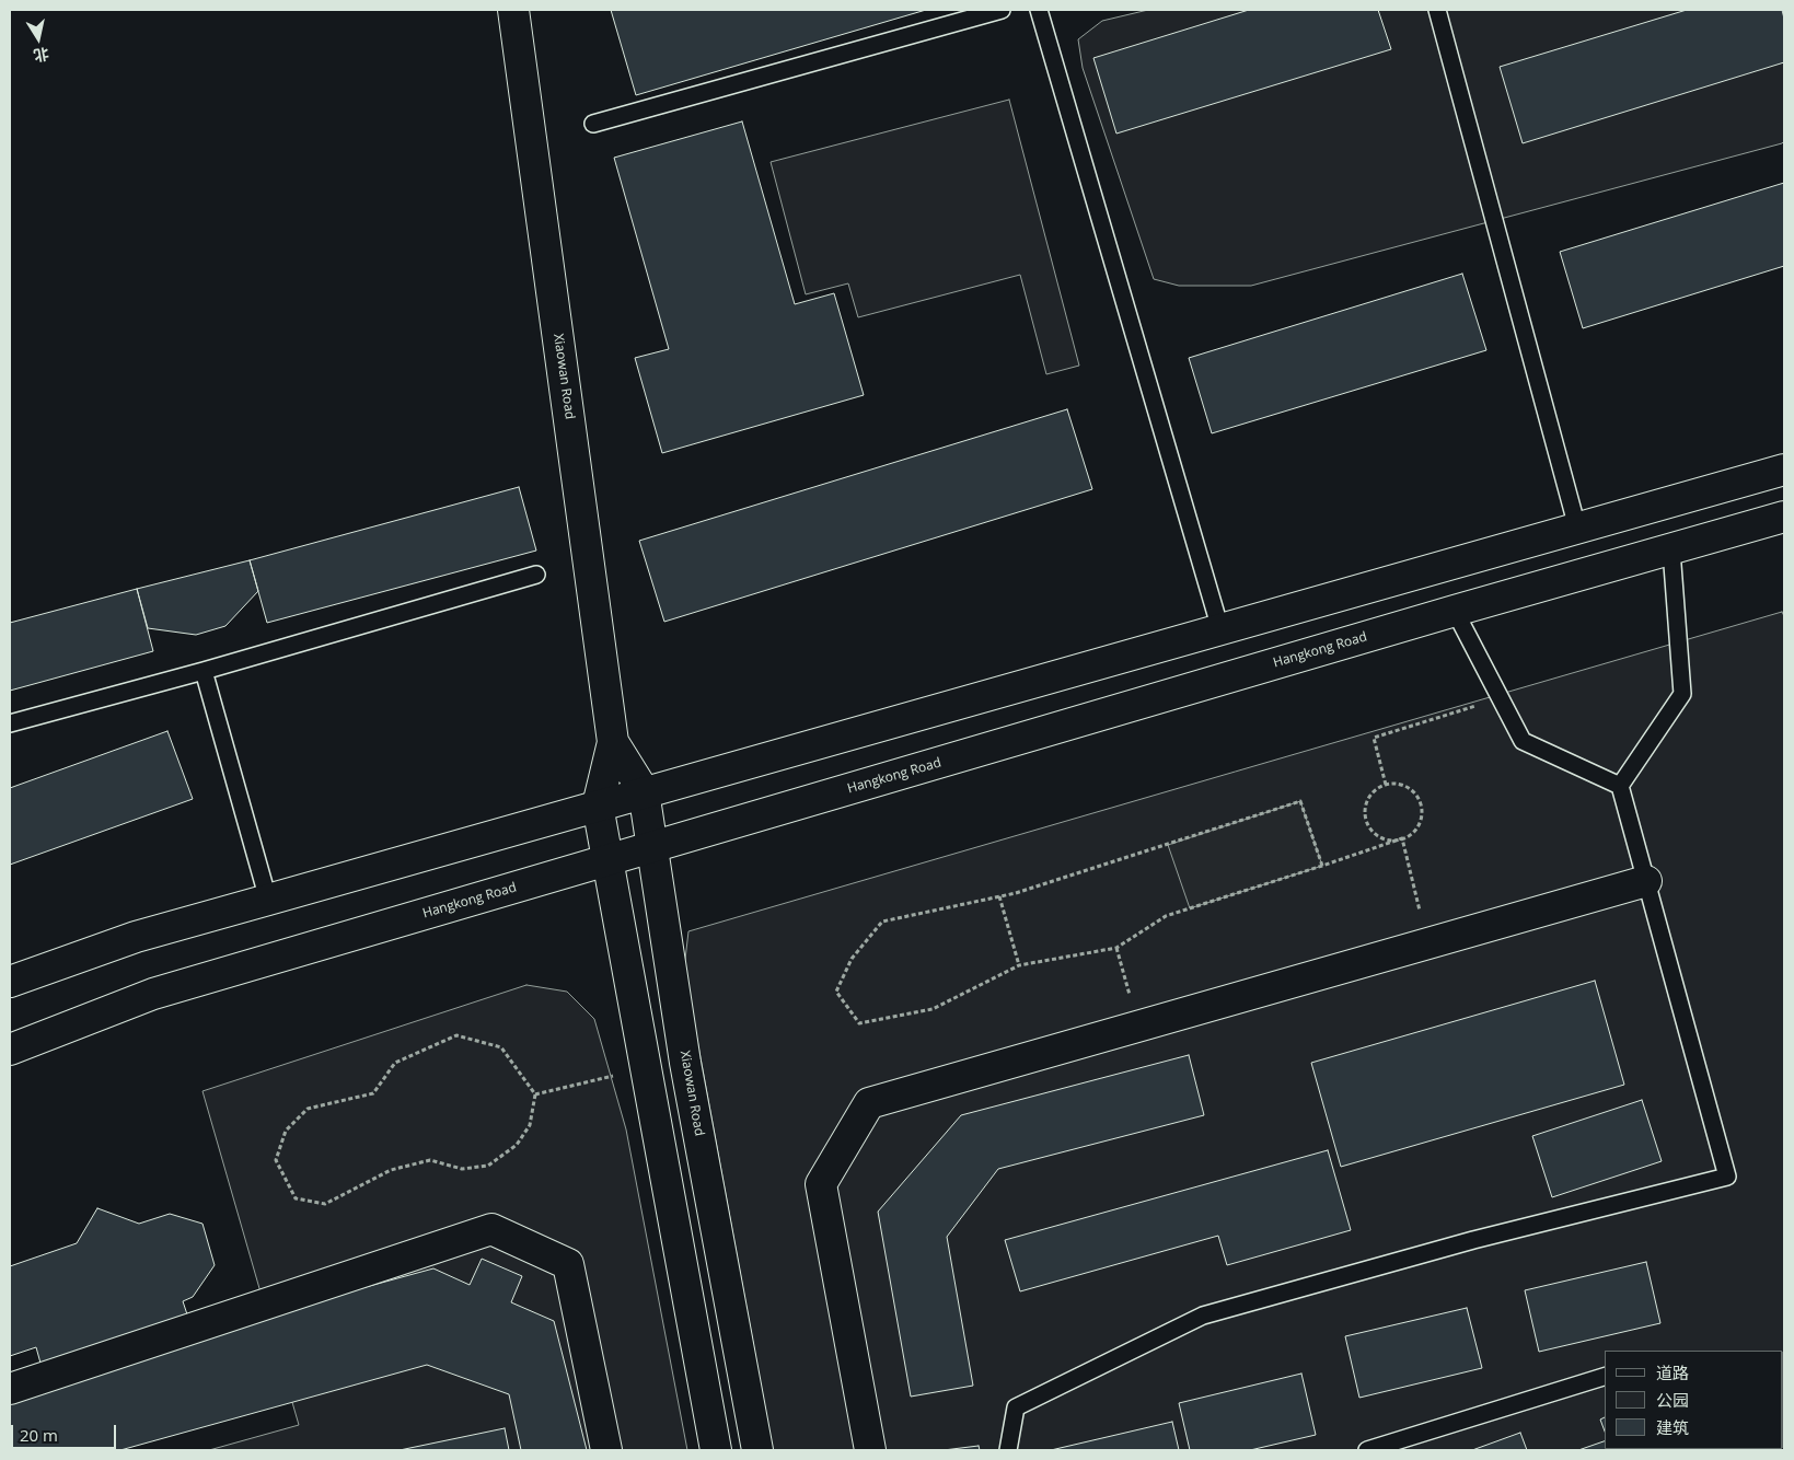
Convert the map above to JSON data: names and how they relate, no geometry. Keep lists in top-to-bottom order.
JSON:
{
  "streets": {
    "street": ["Xiaowan Road", "Hangkong Road"]
  },
  "crossings": [
    ["Xiaowan Road", "Hangkong Road"]
  ],
  "legend": ["道路", "公园", "建筑"],
  "scale_bar": "20 m",
  "north": "bottom"
}
